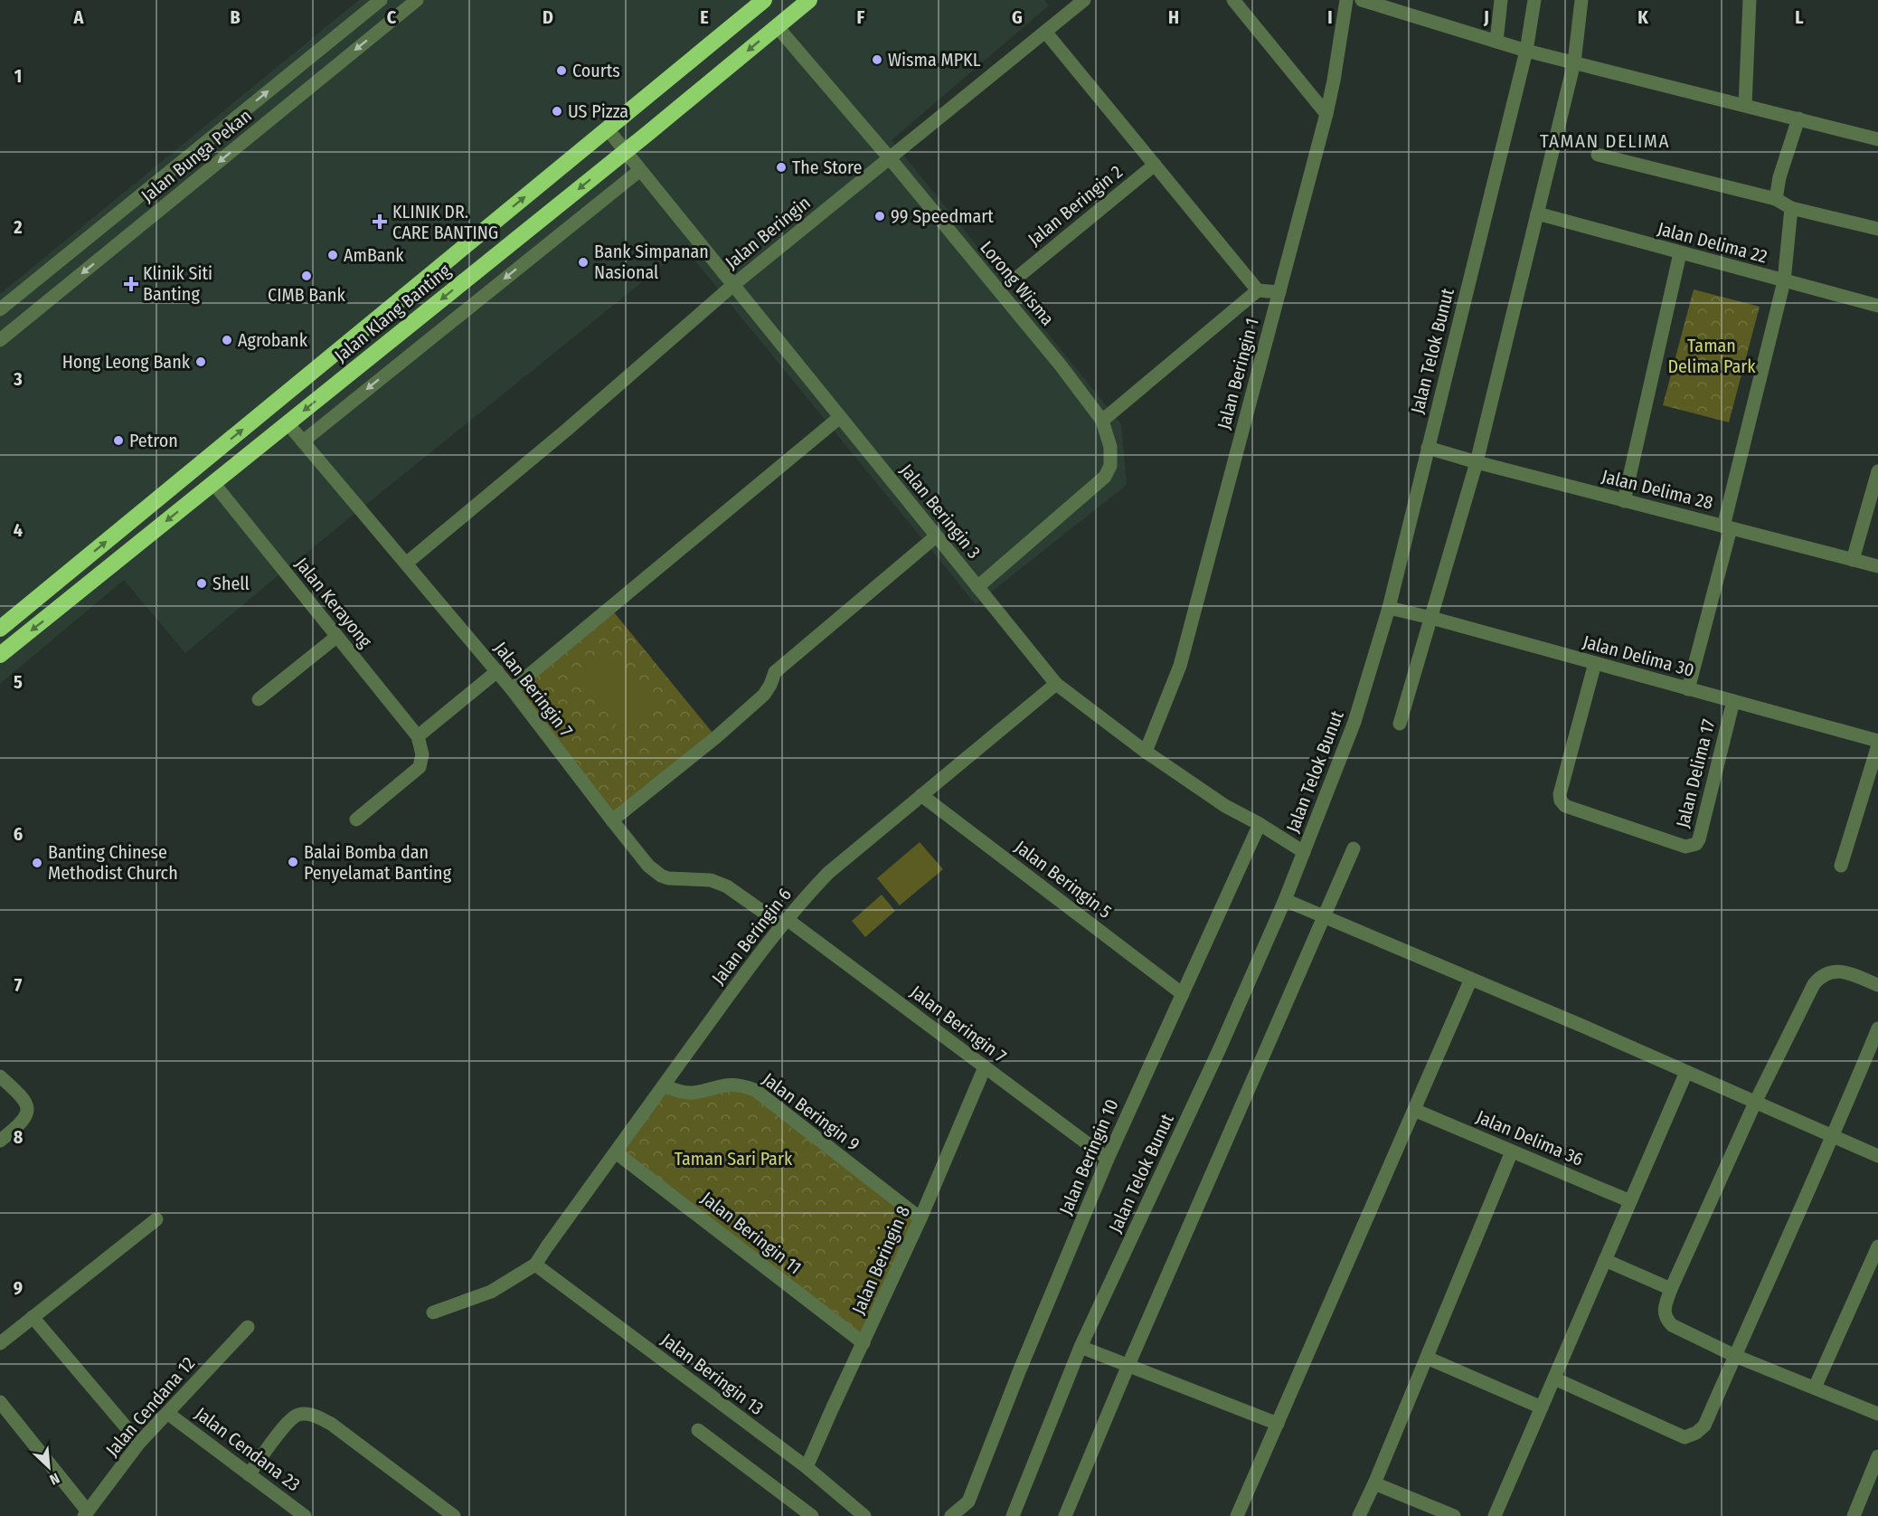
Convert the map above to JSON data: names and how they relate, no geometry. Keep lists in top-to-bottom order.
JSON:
{
  "streets": {
    "highway": ["Jalan Klang Banting"],
    "street": [
      "Jalan Bunga Pekan",
      "Jalan Beringin 2",
      "Jalan Beringin",
      "Jalan Delima 22",
      "Lorong Wisma",
      "Jalan Telok Bunut",
      "Jalan Beringin 1",
      "Jalan Delima 28",
      "Jalan Beringin 3",
      "Jalan Kerayong",
      "Jalan Delima 30",
      "Jalan Beringin 7",
      "Jalan Delima 17",
      "Jalan Beringin 5",
      "Jalan Beringin 6",
      "Jalan Beringin 9",
      "Jalan Delima 36",
      "Jalan Beringin 10",
      "Jalan Beringin 11",
      "Jalan Beringin 8",
      "Jalan Beringin 13",
      "Jalan Cendana 12",
      "Jalan Cendana 23"
    ]
  },
  "crossings": [
    ["Jalan Beringin", "Lorong Wisma"],
    ["Jalan Beringin", "Jalan Beringin 3"],
    ["Jalan Beringin", "Jalan Beringin 7"],
    ["Lorong Wisma", "Jalan Klang Banting"],
    ["Lorong Wisma", "Jalan Beringin 3"],
    ["Jalan Klang Banting", "Jalan Beringin 3"],
    ["Jalan Klang Banting", "Jalan Kerayong"],
    ["Jalan Klang Banting", "Jalan Beringin 7"],
    ["Jalan Telok Bunut", "Jalan Delima 28"],
    ["Jalan Telok Bunut", "Jalan Beringin 3"],
    ["Jalan Telok Bunut", "Jalan Delima 30"],
    ["Jalan Beringin 1", "Jalan Beringin 3"],
    ["Jalan Beringin 3", "Jalan Beringin 6"],
    ["Jalan Beringin 3", "Jalan Beringin 10"],
    ["Jalan Delima 30", "Jalan Delima 17"],
    ["Jalan Beringin 7", "Jalan Beringin 6"],
    ["Jalan Beringin 7", "Jalan Beringin 10"],
    ["Jalan Beringin 7", "Jalan Beringin 8"],
    ["Jalan Beringin 5", "Jalan Beringin 6"],
    ["Jalan Beringin 5", "Jalan Beringin 10"],
    ["Jalan Beringin 6", "Jalan Beringin 9"],
    ["Jalan Beringin 6", "Jalan Beringin 11"],
    ["Jalan Beringin 6", "Jalan Beringin 13"],
    ["Jalan Beringin 9", "Jalan Beringin 8"],
    ["Jalan Beringin 11", "Jalan Beringin 8"],
    ["Jalan Beringin 8", "Jalan Beringin 13"],
    ["Jalan Cendana 12", "Jalan Cendana 23"]
  ],
  "districts": ["TAMAN DELIMA"],
  "parks": ["Taman Delima Park", "Taman Sari Park"],
  "places": {
    "other": [
      "Wisma MPKL",
      "Courts",
      "US Pizza",
      "The Store",
      "99 Speedmart",
      "AmBank",
      "Bank Simpanan Nasional",
      "CIMB Bank",
      "Agrobank",
      "Hong Leong Bank",
      "Petron",
      "Shell",
      "Balai Bomba dan Penyelamat Banting",
      "Banting Chinese Methodist Church"
    ],
    "health": ["KLINIK DR. CARE BANTING", "Klinik Siti Banting"]
  },
  "north": "bottom right",
  "grid": {
    "columns": [
      "A",
      "B",
      "C",
      "D",
      "E",
      "F",
      "G",
      "H",
      "I",
      "J",
      "K",
      "L"
    ],
    "rows": [
      "1",
      "2",
      "3",
      "4",
      "5",
      "6",
      "7",
      "8",
      "9"
    ]
  }
}
